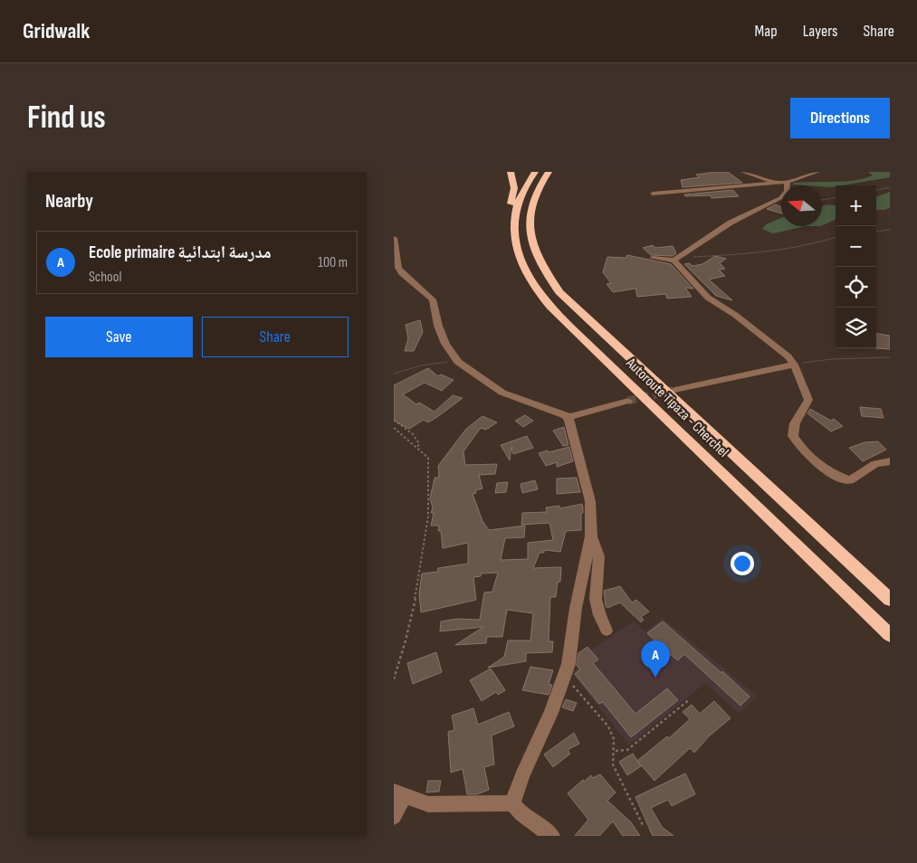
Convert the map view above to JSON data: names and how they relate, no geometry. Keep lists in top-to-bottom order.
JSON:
{
  "streets": {
    "highway": ["Autoroute Tipaza - Cherchel"]
  },
  "north": "left",
  "page": {
    "header": "Gridwalk",
    "nav": ["Map", "Layers", "Share"],
    "buttons": [
      "Directions",
      ["Save", "Share"]
    ],
    "title": "Find us",
    "heading": "Nearby",
    "map_buttons": ["+", "−"],
    "list": [
      {
        "mark": "A",
        "name": "Ecole primaire مدرسة ابتدائية",
        "note": "School",
        "value": "100 m"
      }
    ],
    "pins": "A"
  }
}
